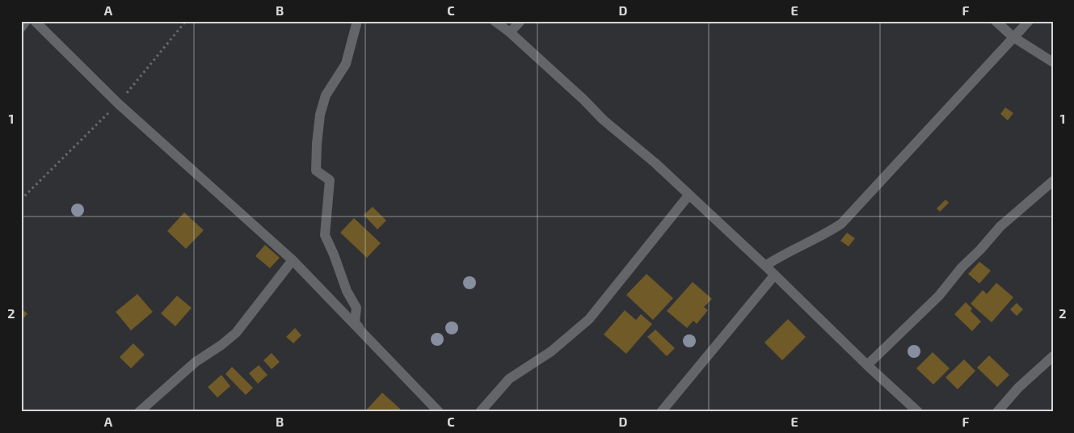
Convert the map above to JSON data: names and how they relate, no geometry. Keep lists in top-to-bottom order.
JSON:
{
  "grid": {
    "columns": [
      "A",
      "B",
      "C",
      "D",
      "E",
      "F"
    ],
    "rows": ["1", "2"]
  }
}
